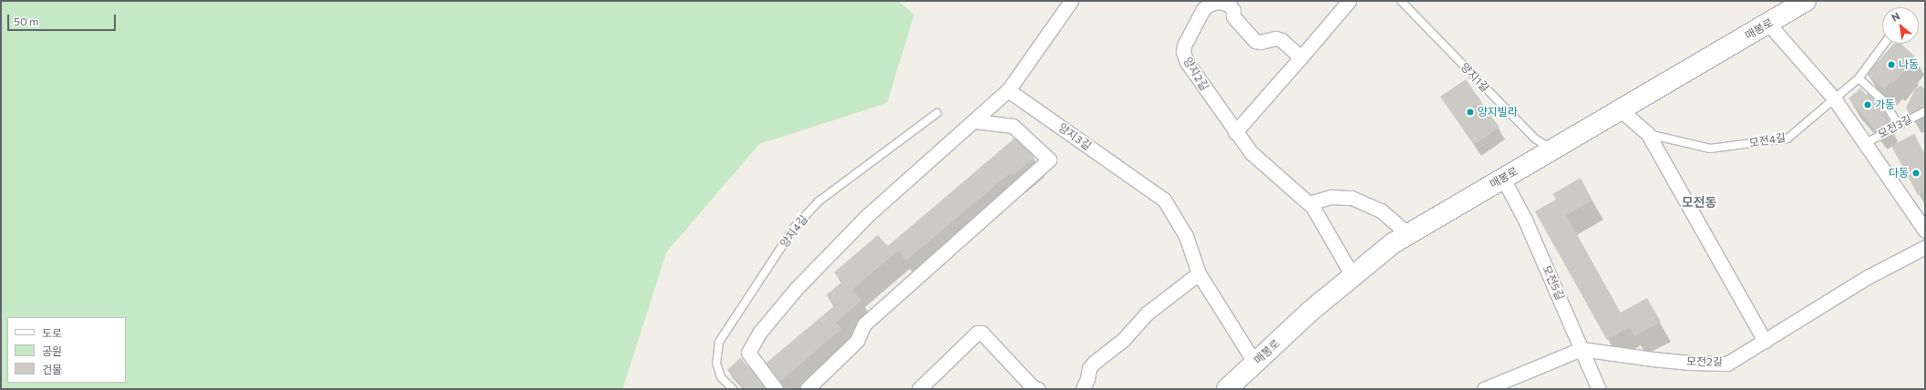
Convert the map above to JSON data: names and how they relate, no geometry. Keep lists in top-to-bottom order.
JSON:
{
  "streets": {
    "street": [
      "매봉로",
      "양지2길",
      "양지3길",
      "모전5길",
      "모전2길"
    ],
    "lane": [
      "양지1길",
      "모전3길",
      "모전4길",
      "양지4길"
    ]
  },
  "crossings": [
    ["매봉로", "양지2길"],
    ["매봉로", "양지1길"],
    ["매봉로", "양지3길"],
    ["매봉로", "모전5길"],
    ["모전5길", "모전2길"]
  ],
  "districts": ["모전동"],
  "places": [
    "나동",
    "가동",
    "양지빌라",
    "다동"
  ],
  "legend": ["도로", "공원", "건물"],
  "scale_bar": "50 m",
  "north": "top left"
}
